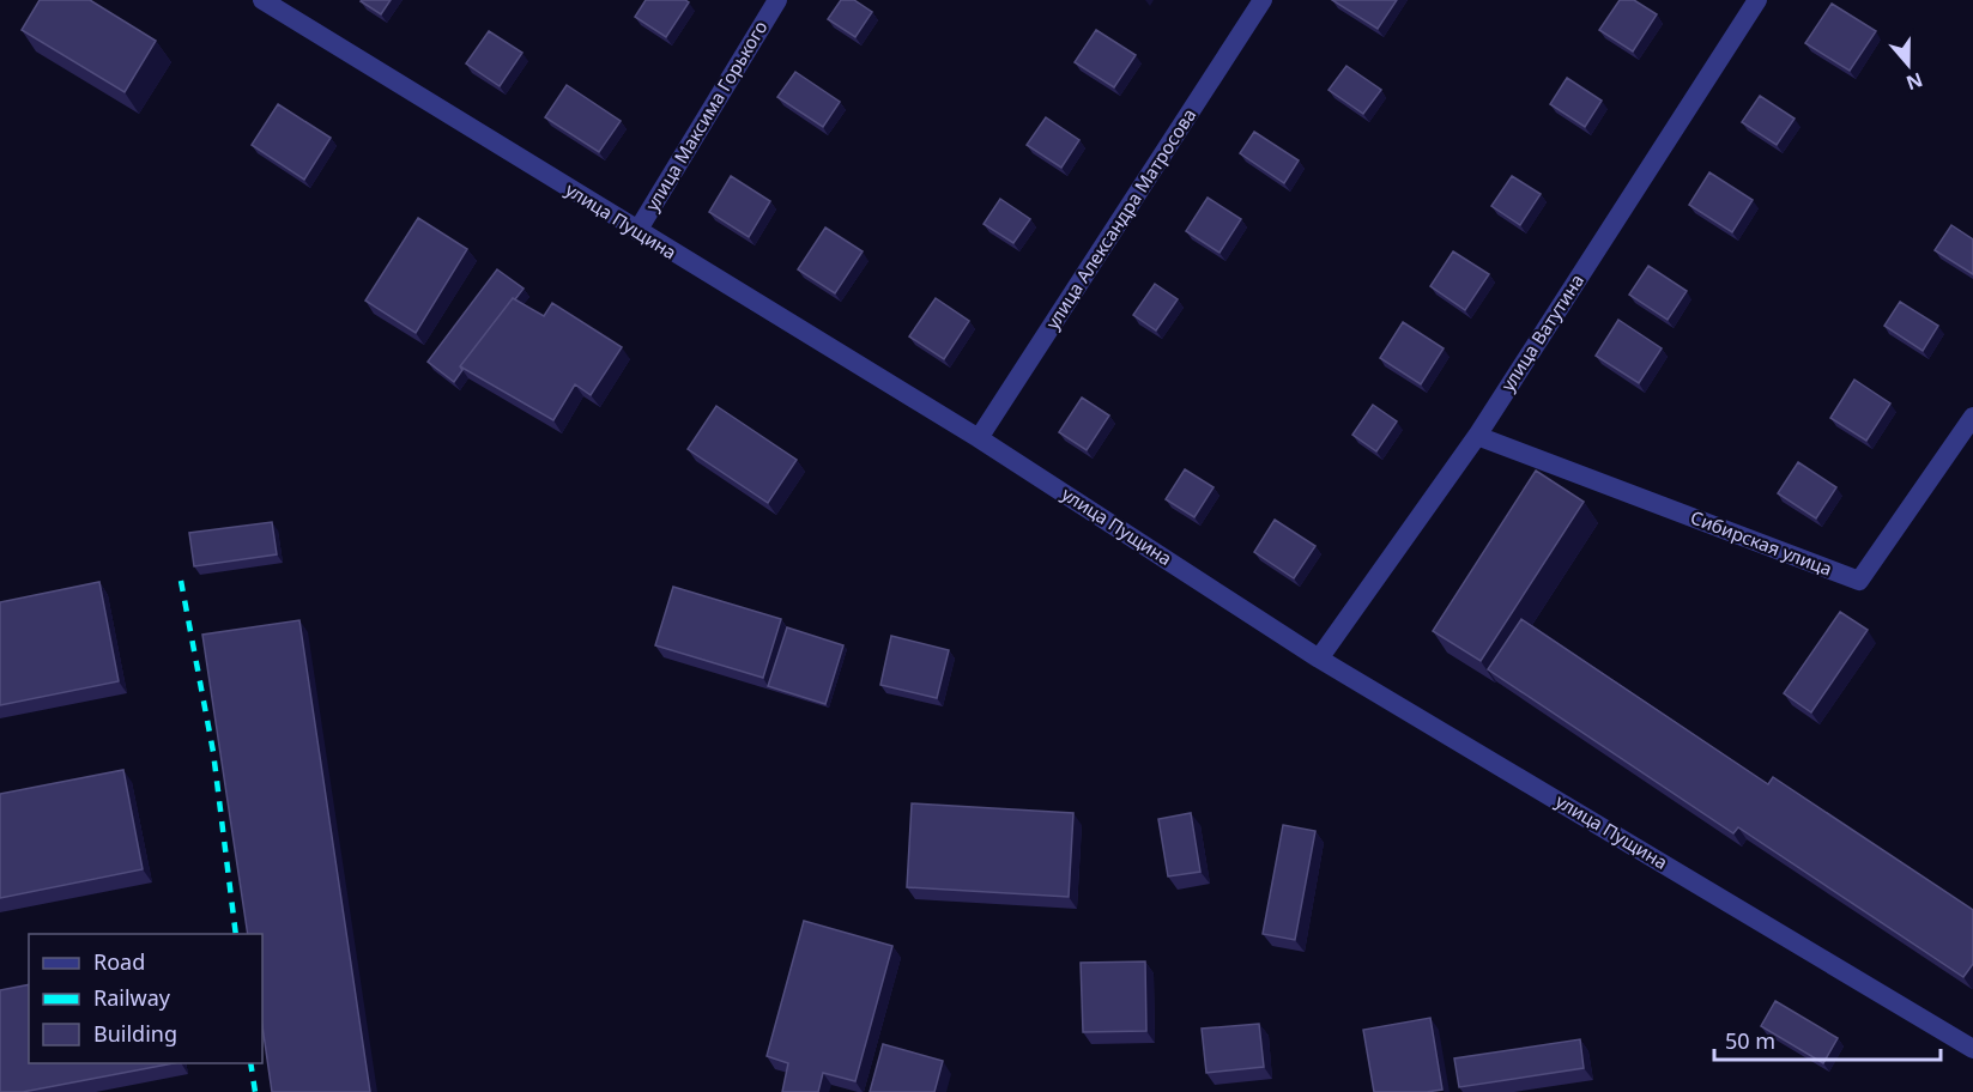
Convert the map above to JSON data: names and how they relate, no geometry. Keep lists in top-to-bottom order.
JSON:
{
  "streets": {
    "street": [
      "улица Максима Горького",
      "улица Александра Матросова",
      "улица Пущина",
      "улица Ватутина",
      "Сибирская улица"
    ]
  },
  "crossings": [
    ["улица Максима Горького", "улица Пущина"],
    ["улица Александра Матросова", "улица Пущина"],
    ["улица Пущина", "улица Ватутина"],
    ["улица Ватутина", "Сибирская улица"]
  ],
  "legend": ["Road", "Railway", "Building"],
  "scale_bar": "50 m",
  "north": "bottom"
}
